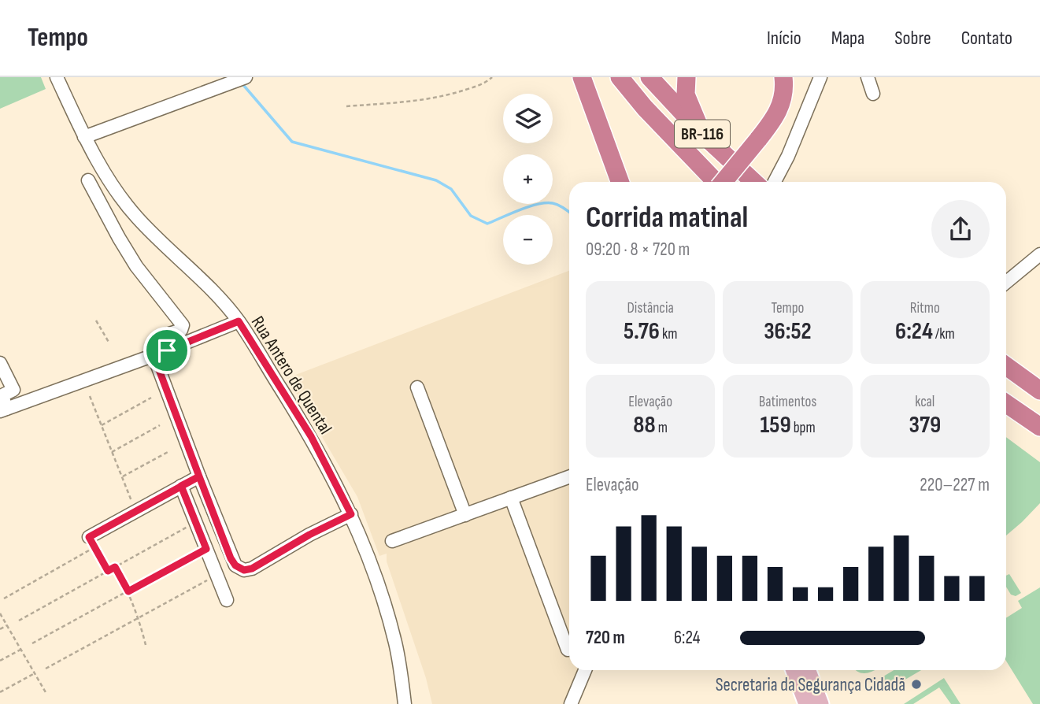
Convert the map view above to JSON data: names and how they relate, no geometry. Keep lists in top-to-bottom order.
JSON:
{
  "streets": {
    "highway": ["BR-116"],
    "street": ["Rua Antero de Quental"]
  },
  "places": ["Secretaria da Segurança Cidadã"],
  "page": {
    "header": "Tempo",
    "nav": [
      "Início",
      "Mapa",
      "Sobre",
      "Contato"
    ],
    "map_buttons": ["+", "−"],
    "heading": ["Corrida matinal", "09:20 · 8 × 720 m"],
    "stats": [
      ["Distância", "5.76 km"],
      ["Tempo", "36:52"],
      ["Ritmo", "6:24 /km"],
      ["Elevação", "88 m"],
      ["Batimentos", "159 bpm"],
      ["kcal", "379"]
    ],
    "chart": ["Elevação", "220–227 m"],
    "list": [
      {
        "name": "720 m",
        "note": "6:24"
      }
    ]
  }
}
